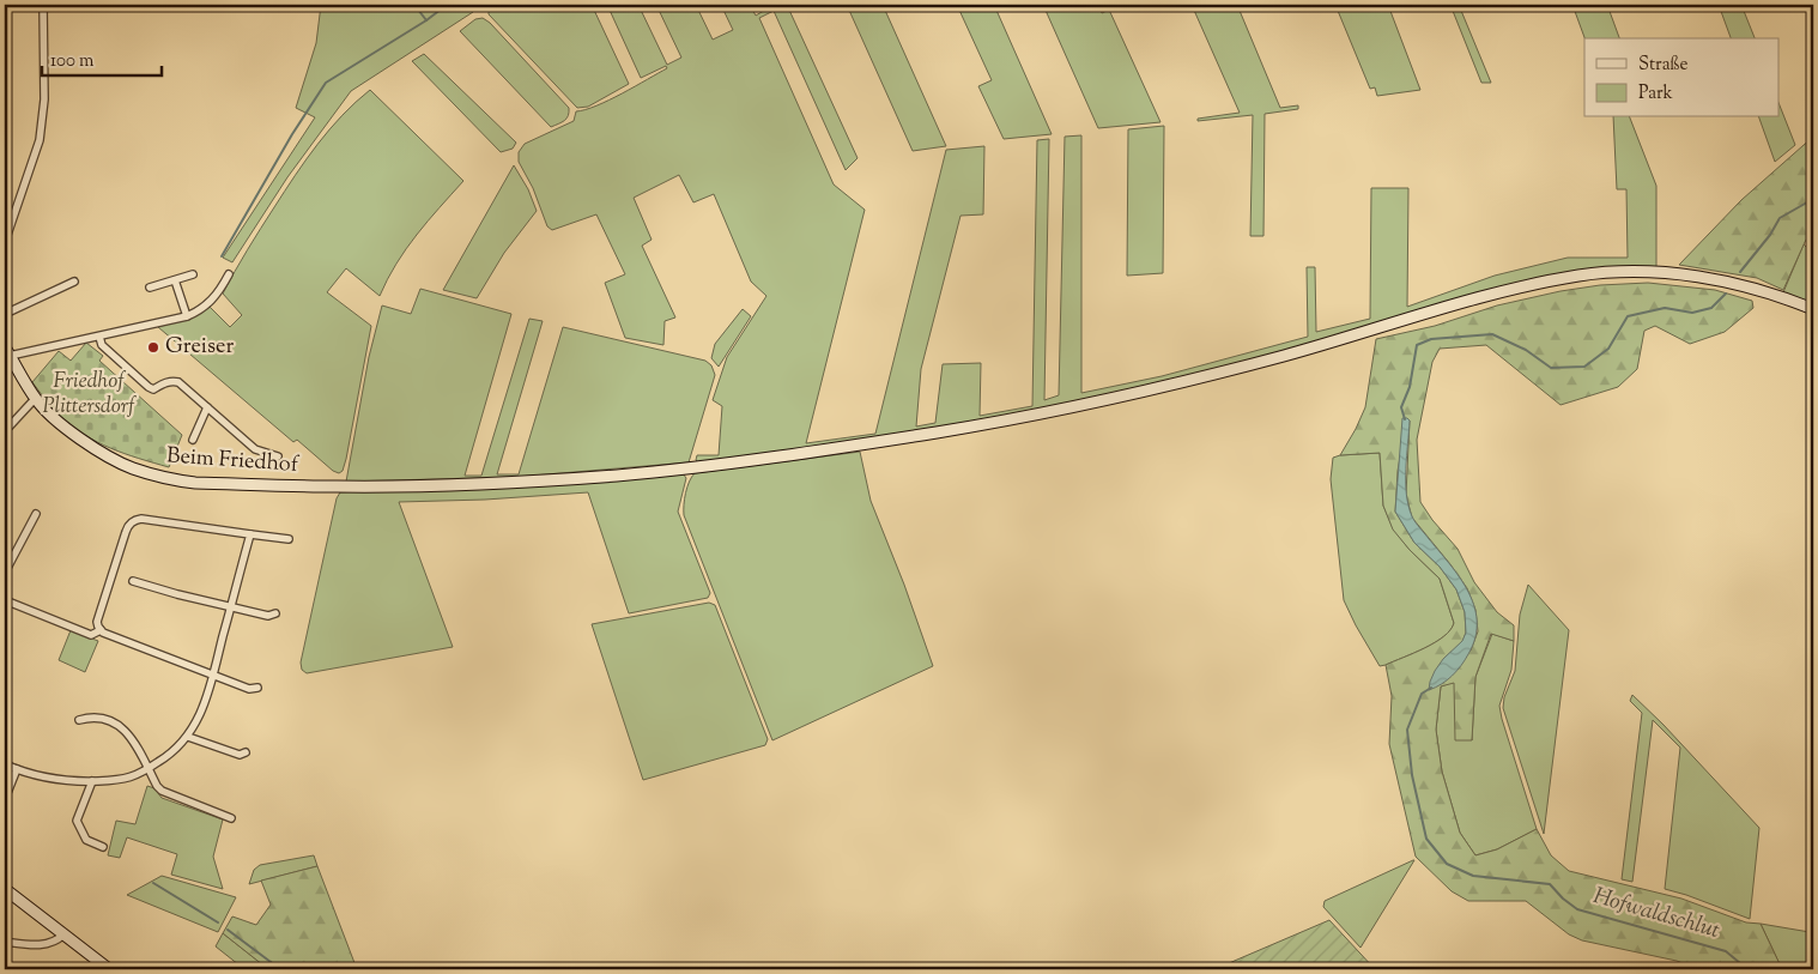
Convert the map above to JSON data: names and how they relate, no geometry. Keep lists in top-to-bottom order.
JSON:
{
  "streets": {
    "main road": ["Beim Friedhof"]
  },
  "water": ["Hofwaldschlut"],
  "parks": ["Friedhof Plittersdorf"],
  "places": ["Greiser"],
  "legend": ["Straße", "Park"],
  "scale_bar": "100 m"
}
